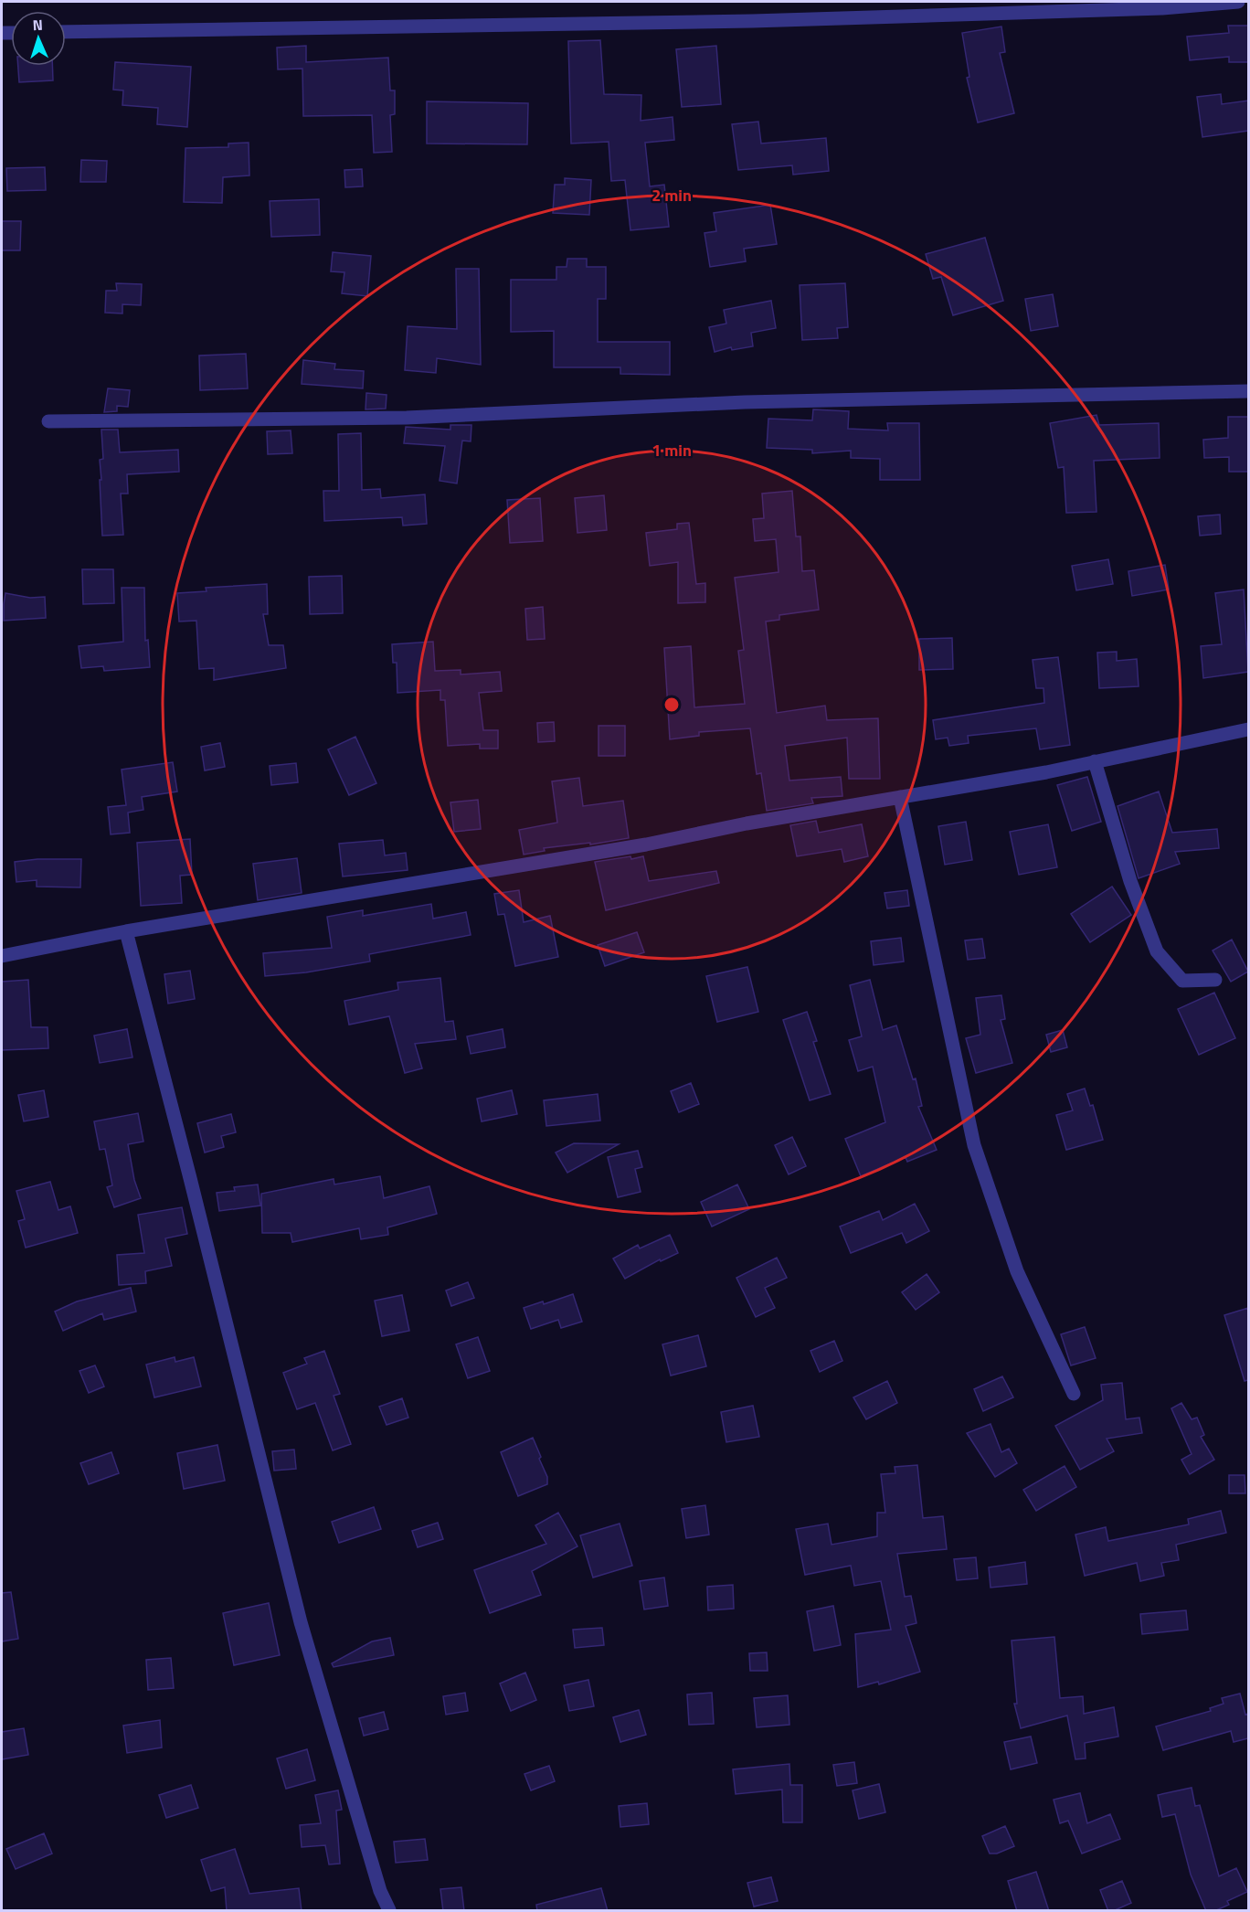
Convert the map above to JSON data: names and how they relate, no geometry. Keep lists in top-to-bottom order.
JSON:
{
  "north": "top",
  "rings": ["2 min", "1 min"]
}
